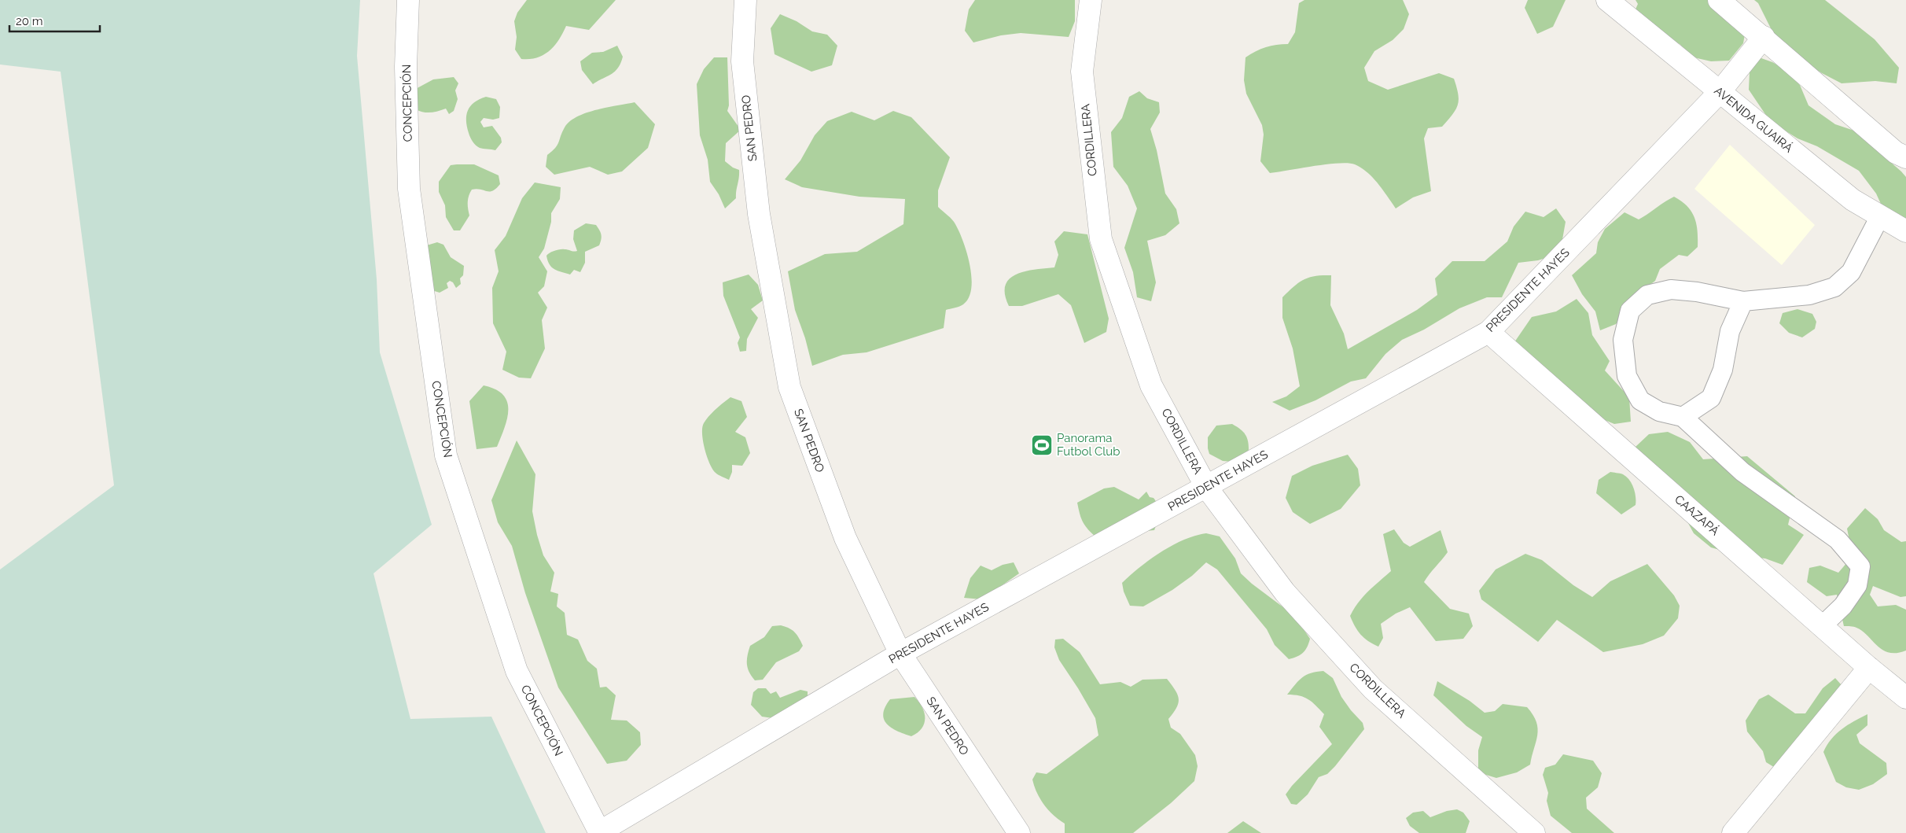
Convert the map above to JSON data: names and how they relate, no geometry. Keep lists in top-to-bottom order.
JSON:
{
  "streets": {
    "street": [
      "CONCEPCIÓN",
      "AVENIDA GUAIRÁ",
      "SAN PEDRO",
      "CORDILLERA",
      "PRESIDENTE HAYES",
      "CAAZAPÁ"
    ]
  },
  "crossings": [
    ["CONCEPCIÓN", "PRESIDENTE HAYES"],
    ["AVENIDA GUAIRÁ", "PRESIDENTE HAYES"],
    ["SAN PEDRO", "PRESIDENTE HAYES"],
    ["CORDILLERA", "PRESIDENTE HAYES"],
    ["PRESIDENTE HAYES", "CAAZAPÁ"]
  ],
  "places": {
    "sports": ["Panorama Futbol Club"]
  },
  "scale_bar": "20 m"
}
